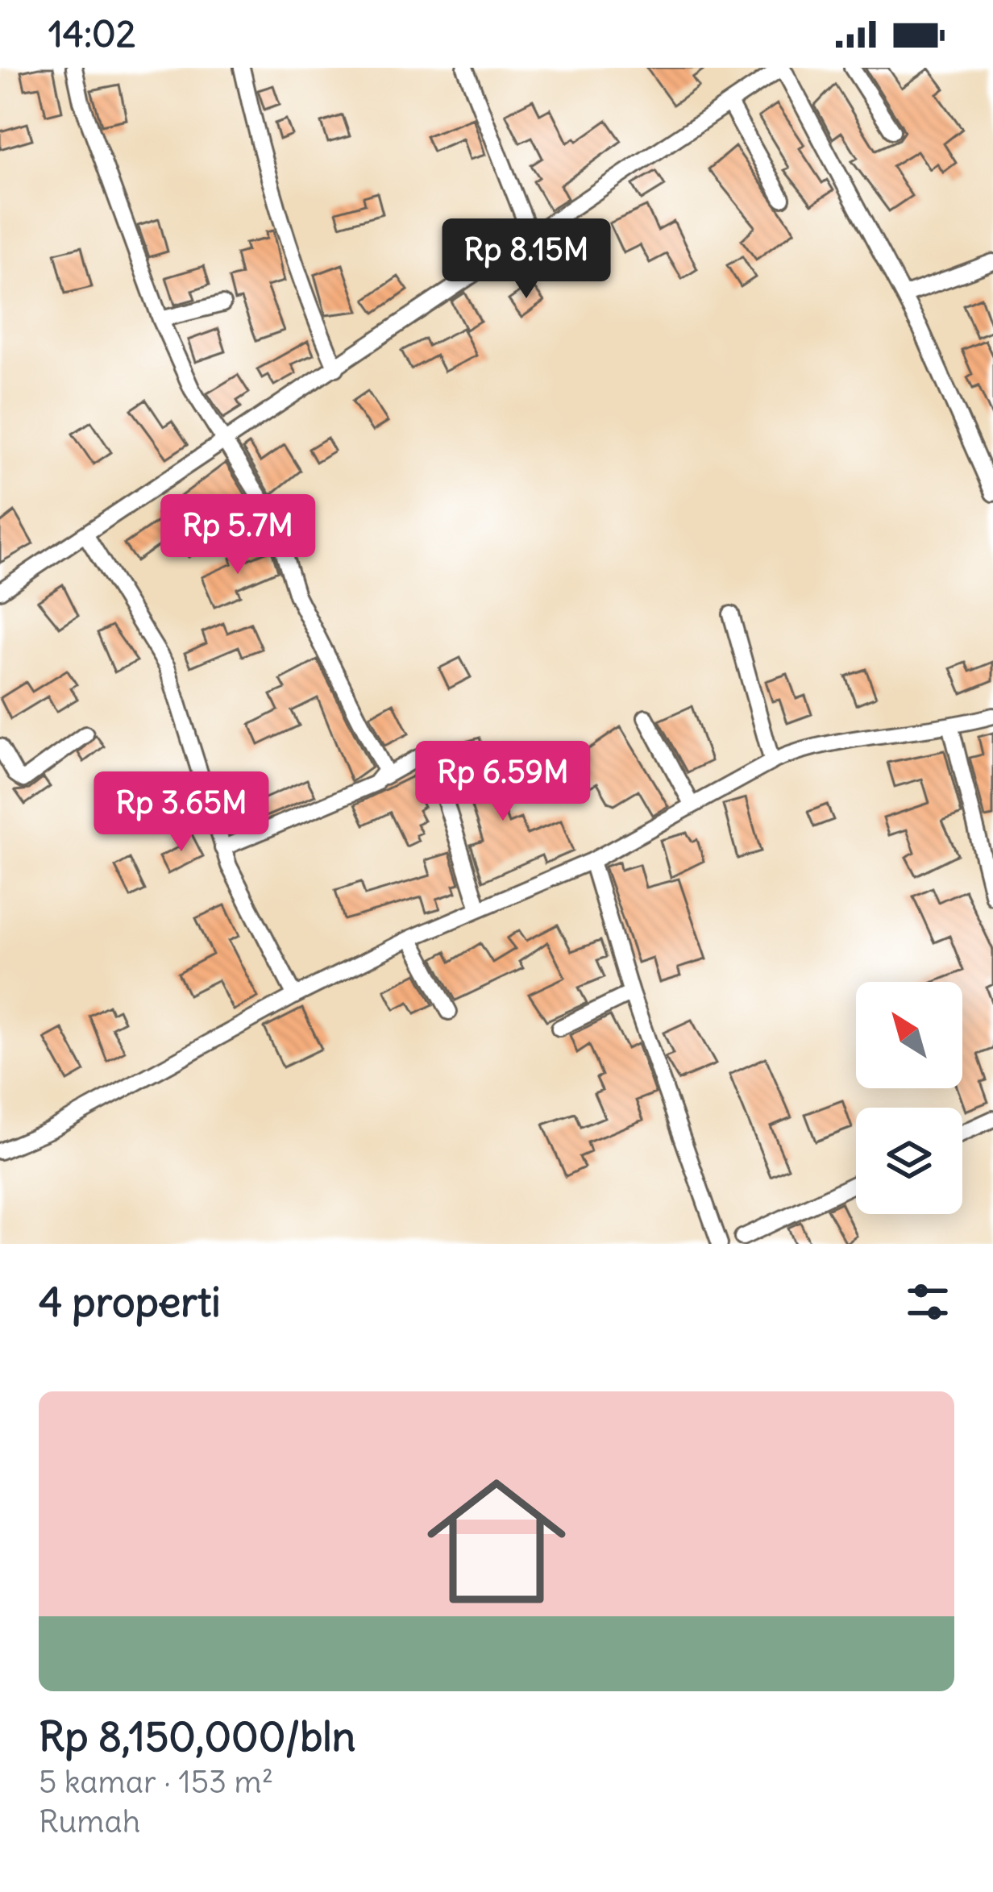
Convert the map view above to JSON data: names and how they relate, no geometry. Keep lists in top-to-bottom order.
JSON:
{
  "north": "top left",
  "page": {
    "status": "14:02",
    "price": [
      "Rp 8.15M",
      "Rp 5.7M",
      "Rp 6.59M",
      "Rp 3.65M"
    ],
    "heading": "4 properti",
    "list": [
      {
        "name": "Rp 8,150,000/bln",
        "note": "5 kamar · 153 m² · Rumah"
      }
    ]
  }
}
